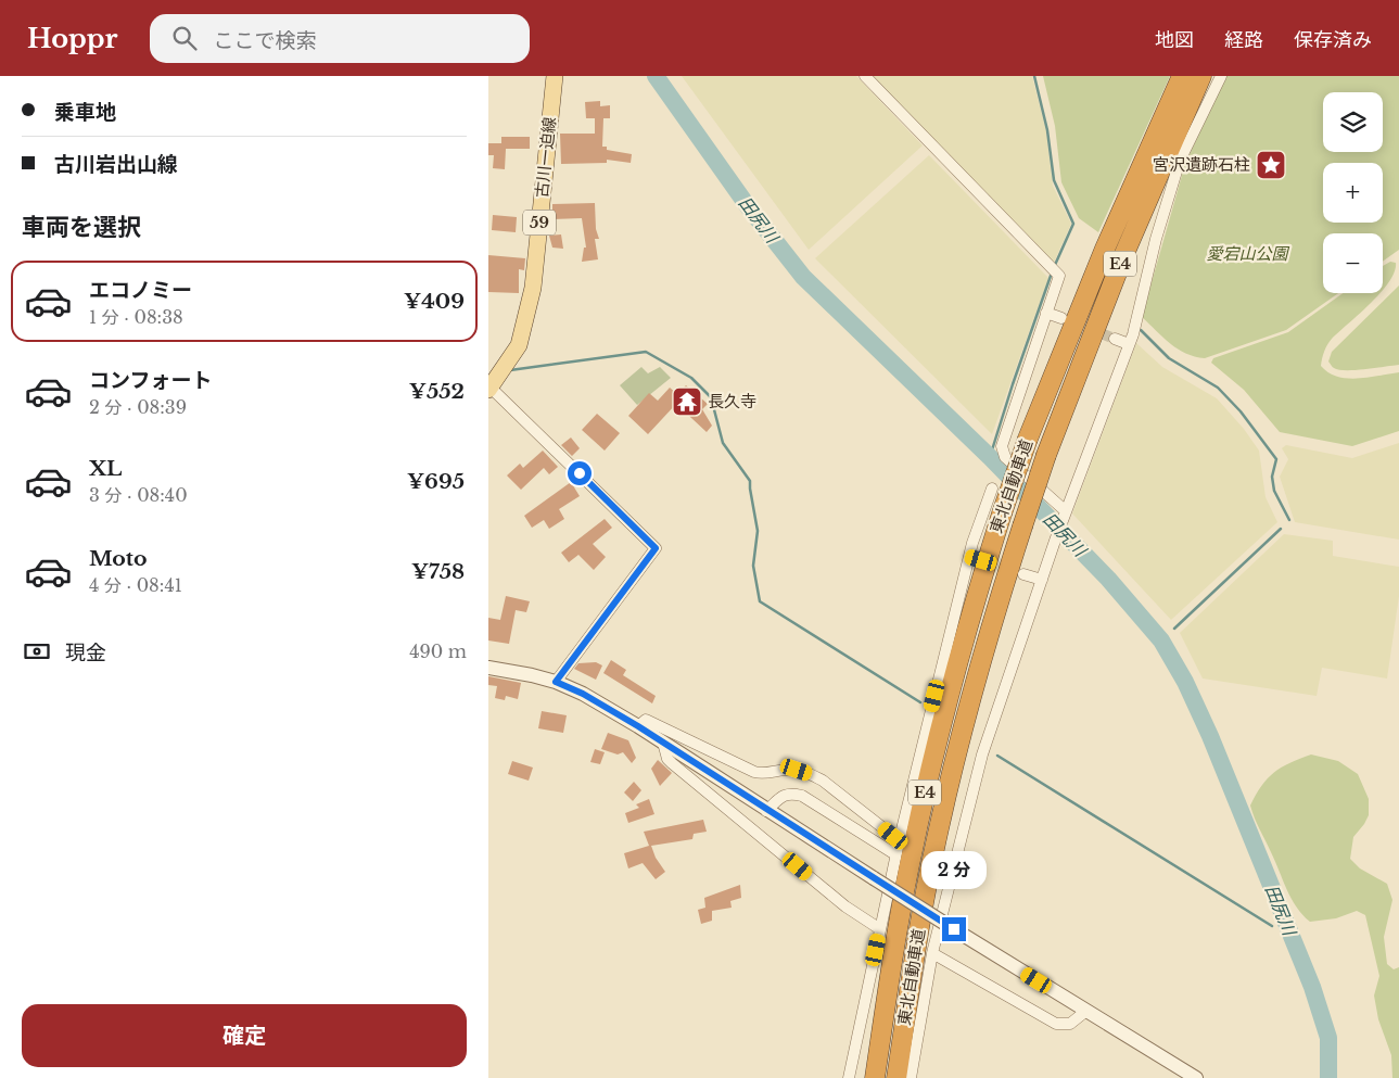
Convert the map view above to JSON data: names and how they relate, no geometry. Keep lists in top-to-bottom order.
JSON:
{
  "streets": {
    "highway": ["E4", "東北自動車道"],
    "main road": ["古川一迫線", "59"]
  },
  "water": ["田尻川"],
  "parks": ["愛宕山公園"],
  "places": {
    "place": ["宮沢遺跡石柱"],
    "temple": ["長久寺"]
  },
  "page": {
    "header": "Hoppr",
    "search": "ここで検索",
    "nav": ["地図", "経路", "保存済み"],
    "banner": ["乗車地", "古川岩出山線"],
    "map_buttons": ["+", "−"],
    "heading": "車両を選択",
    "list": [
      {
        "name": "エコノミー",
        "note": "1 分 · 08:38",
        "value": "¥409"
      },
      {
        "name": "コンフォート",
        "note": "2 分 · 08:39",
        "value": "¥552"
      },
      {
        "name": "XL",
        "note": "3 分 · 08:40",
        "value": "¥695"
      },
      {
        "name": "Moto",
        "note": "4 分 · 08:41",
        "value": "¥758"
      }
    ],
    "pay": ["現金", "490 m"],
    "bubble": "2 分",
    "buttons": "確定"
  }
}
